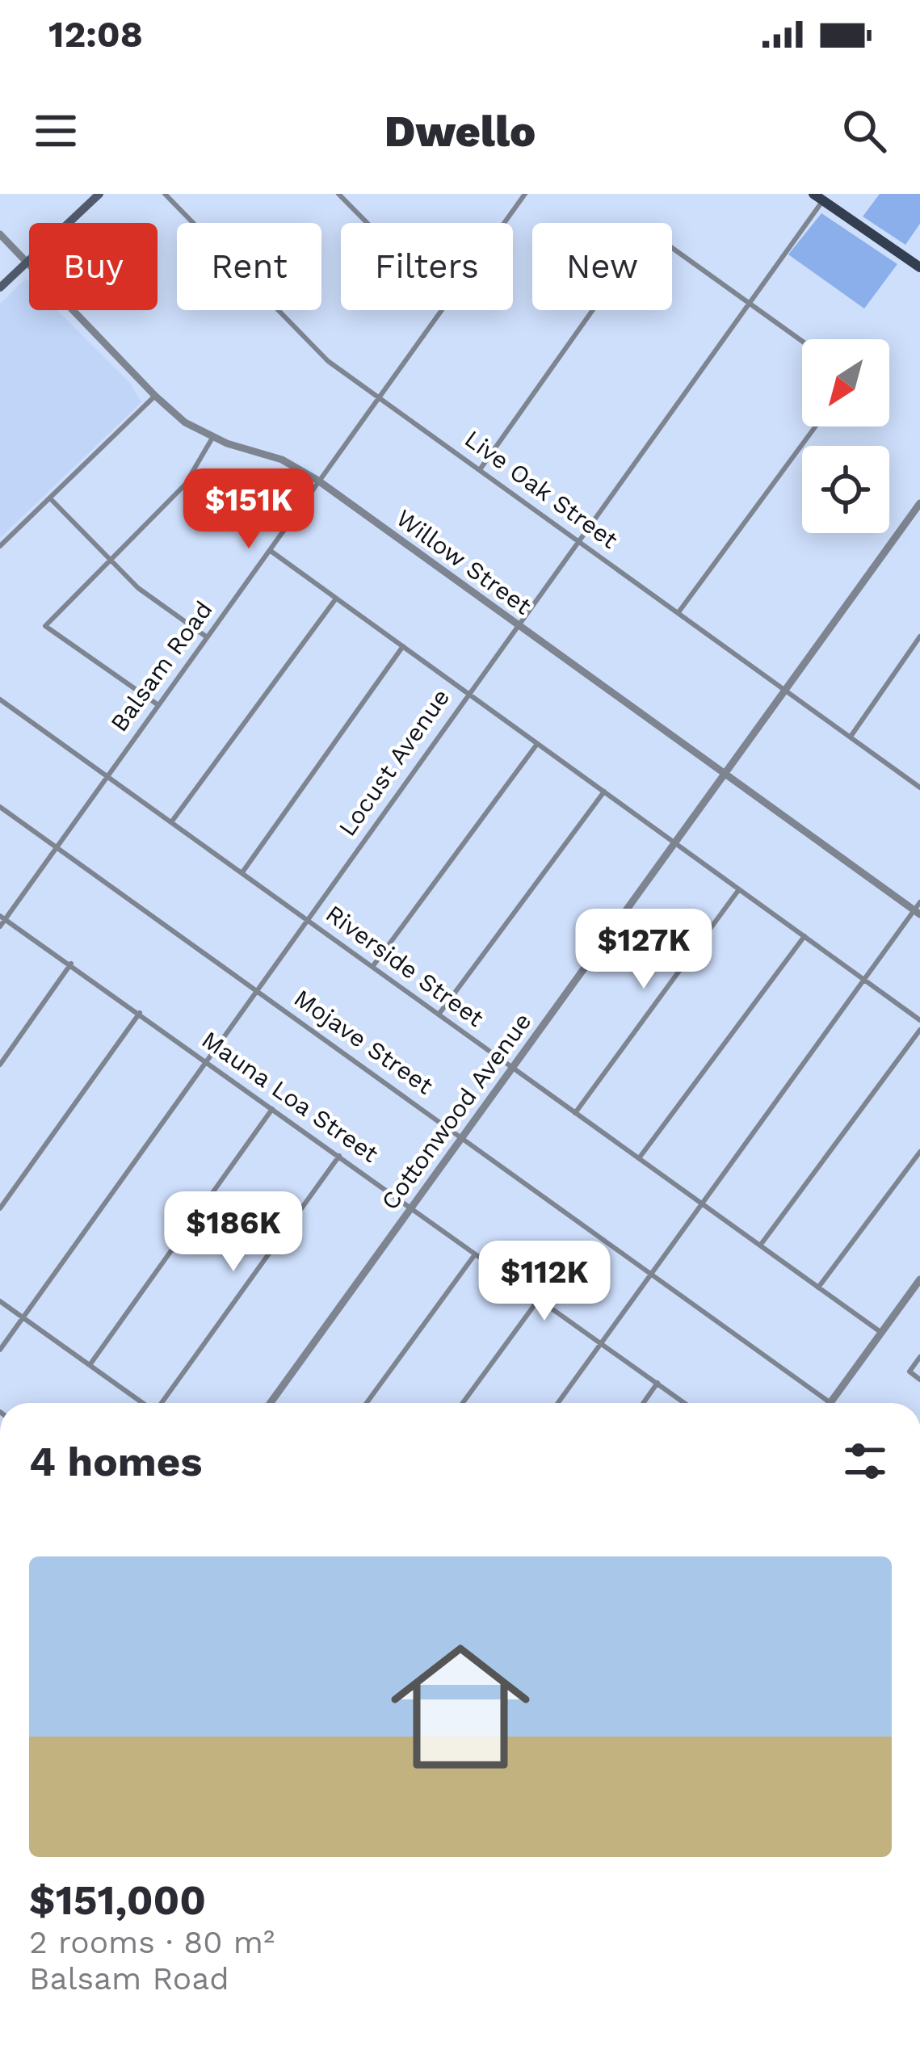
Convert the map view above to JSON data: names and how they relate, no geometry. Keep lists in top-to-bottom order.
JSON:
{
  "streets": {
    "street": [
      "Live Oak Street",
      "Willow Street",
      "Balsam Road",
      "Locust Avenue",
      "Riverside Street",
      "Mojave Street",
      "Mauna Loa Street",
      "Cottonwood Avenue"
    ]
  },
  "crossings": [
    ["Live Oak Street", "Balsam Road"],
    ["Live Oak Street", "Locust Avenue"],
    ["Live Oak Street", "Cottonwood Avenue"],
    ["Willow Street", "Balsam Road"],
    ["Willow Street", "Locust Avenue"],
    ["Willow Street", "Cottonwood Avenue"],
    ["Balsam Road", "Riverside Street"],
    ["Balsam Road", "Mojave Street"],
    ["Balsam Road", "Mauna Loa Street"],
    ["Locust Avenue", "Riverside Street"],
    ["Locust Avenue", "Mojave Street"],
    ["Locust Avenue", "Mauna Loa Street"],
    ["Riverside Street", "Cottonwood Avenue"],
    ["Mojave Street", "Cottonwood Avenue"],
    ["Mauna Loa Street", "Cottonwood Avenue"]
  ],
  "north": "bottom left",
  "page": {
    "status": "12:08",
    "header": "Dwello",
    "chip": [
      "Buy",
      "Rent",
      "Filters",
      "New"
    ],
    "price": [
      "$151K",
      "$127K",
      "$186K",
      "$112K"
    ],
    "heading": "4 homes",
    "list": [
      {
        "name": "$151,000",
        "note": "2 rooms · 80 m² · Balsam Road"
      }
    ]
  }
}
